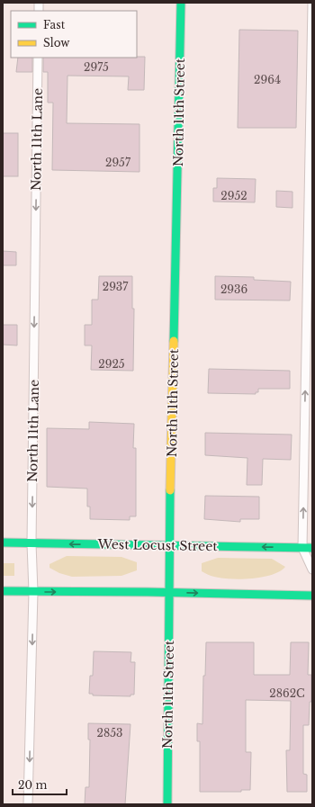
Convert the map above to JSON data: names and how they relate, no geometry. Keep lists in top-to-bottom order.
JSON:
{
  "streets": {
    "street": ["North 11th Street", "West Locust Street"],
    "lane": ["North 11th Lane"]
  },
  "crossings": [
    ["North 11th Street", "West Locust Street"],
    ["North 11th Lane", "West Locust Street"]
  ],
  "one_way": ["North 11th Lane"],
  "house_numbers": [
    "2975",
    "2964",
    "2957",
    "2952",
    "2937",
    "2936",
    "2925",
    "2862C",
    "2853"
  ],
  "legend": ["Fast", "Slow"],
  "scale_bar": "20 m"
}
